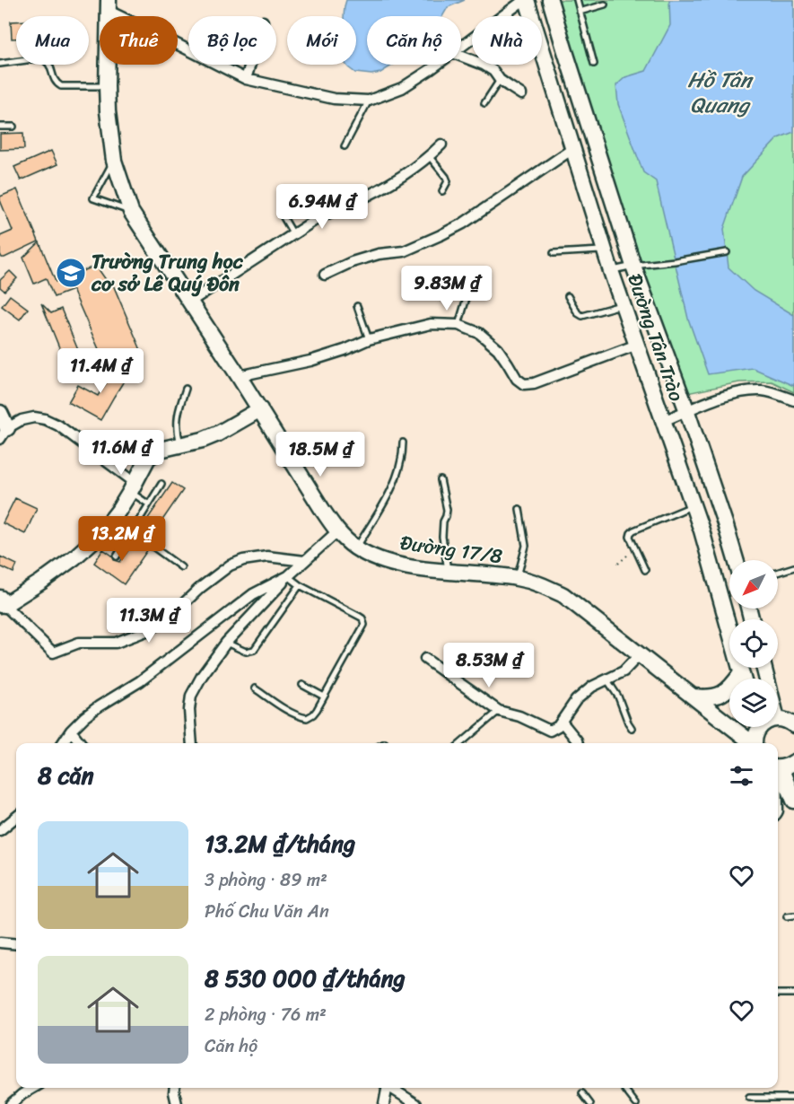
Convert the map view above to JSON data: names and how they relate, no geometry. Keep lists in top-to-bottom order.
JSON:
{
  "streets": {
    "main road": ["Đường Tân Trào", "Đường 17/8"]
  },
  "water": ["Hồ Tân Quang"],
  "places": {
    "school or university": ["Trường Trung học cơ sở Lê Quý Đôn"]
  },
  "north": "bottom left",
  "page": {
    "chip": [
      "Mua",
      "Thuê",
      "Bộ lọc",
      "Mới",
      "Căn hộ",
      "Nhà"
    ],
    "price": [
      "6.94M ₫",
      "9.83M ₫",
      "11.4M ₫",
      "11.6M ₫",
      "18.5M ₫",
      "13.2M ₫",
      "11.3M ₫",
      "8.53M ₫"
    ],
    "heading": "8 căn",
    "list": [
      {
        "name": "13.2M ₫/tháng",
        "note": "3 phòng · 89 m² · Phố Chu Văn An"
      },
      {
        "name": "8 530 000 ₫/tháng",
        "note": "2 phòng · 76 m² · Căn hộ"
      }
    ]
  }
}
